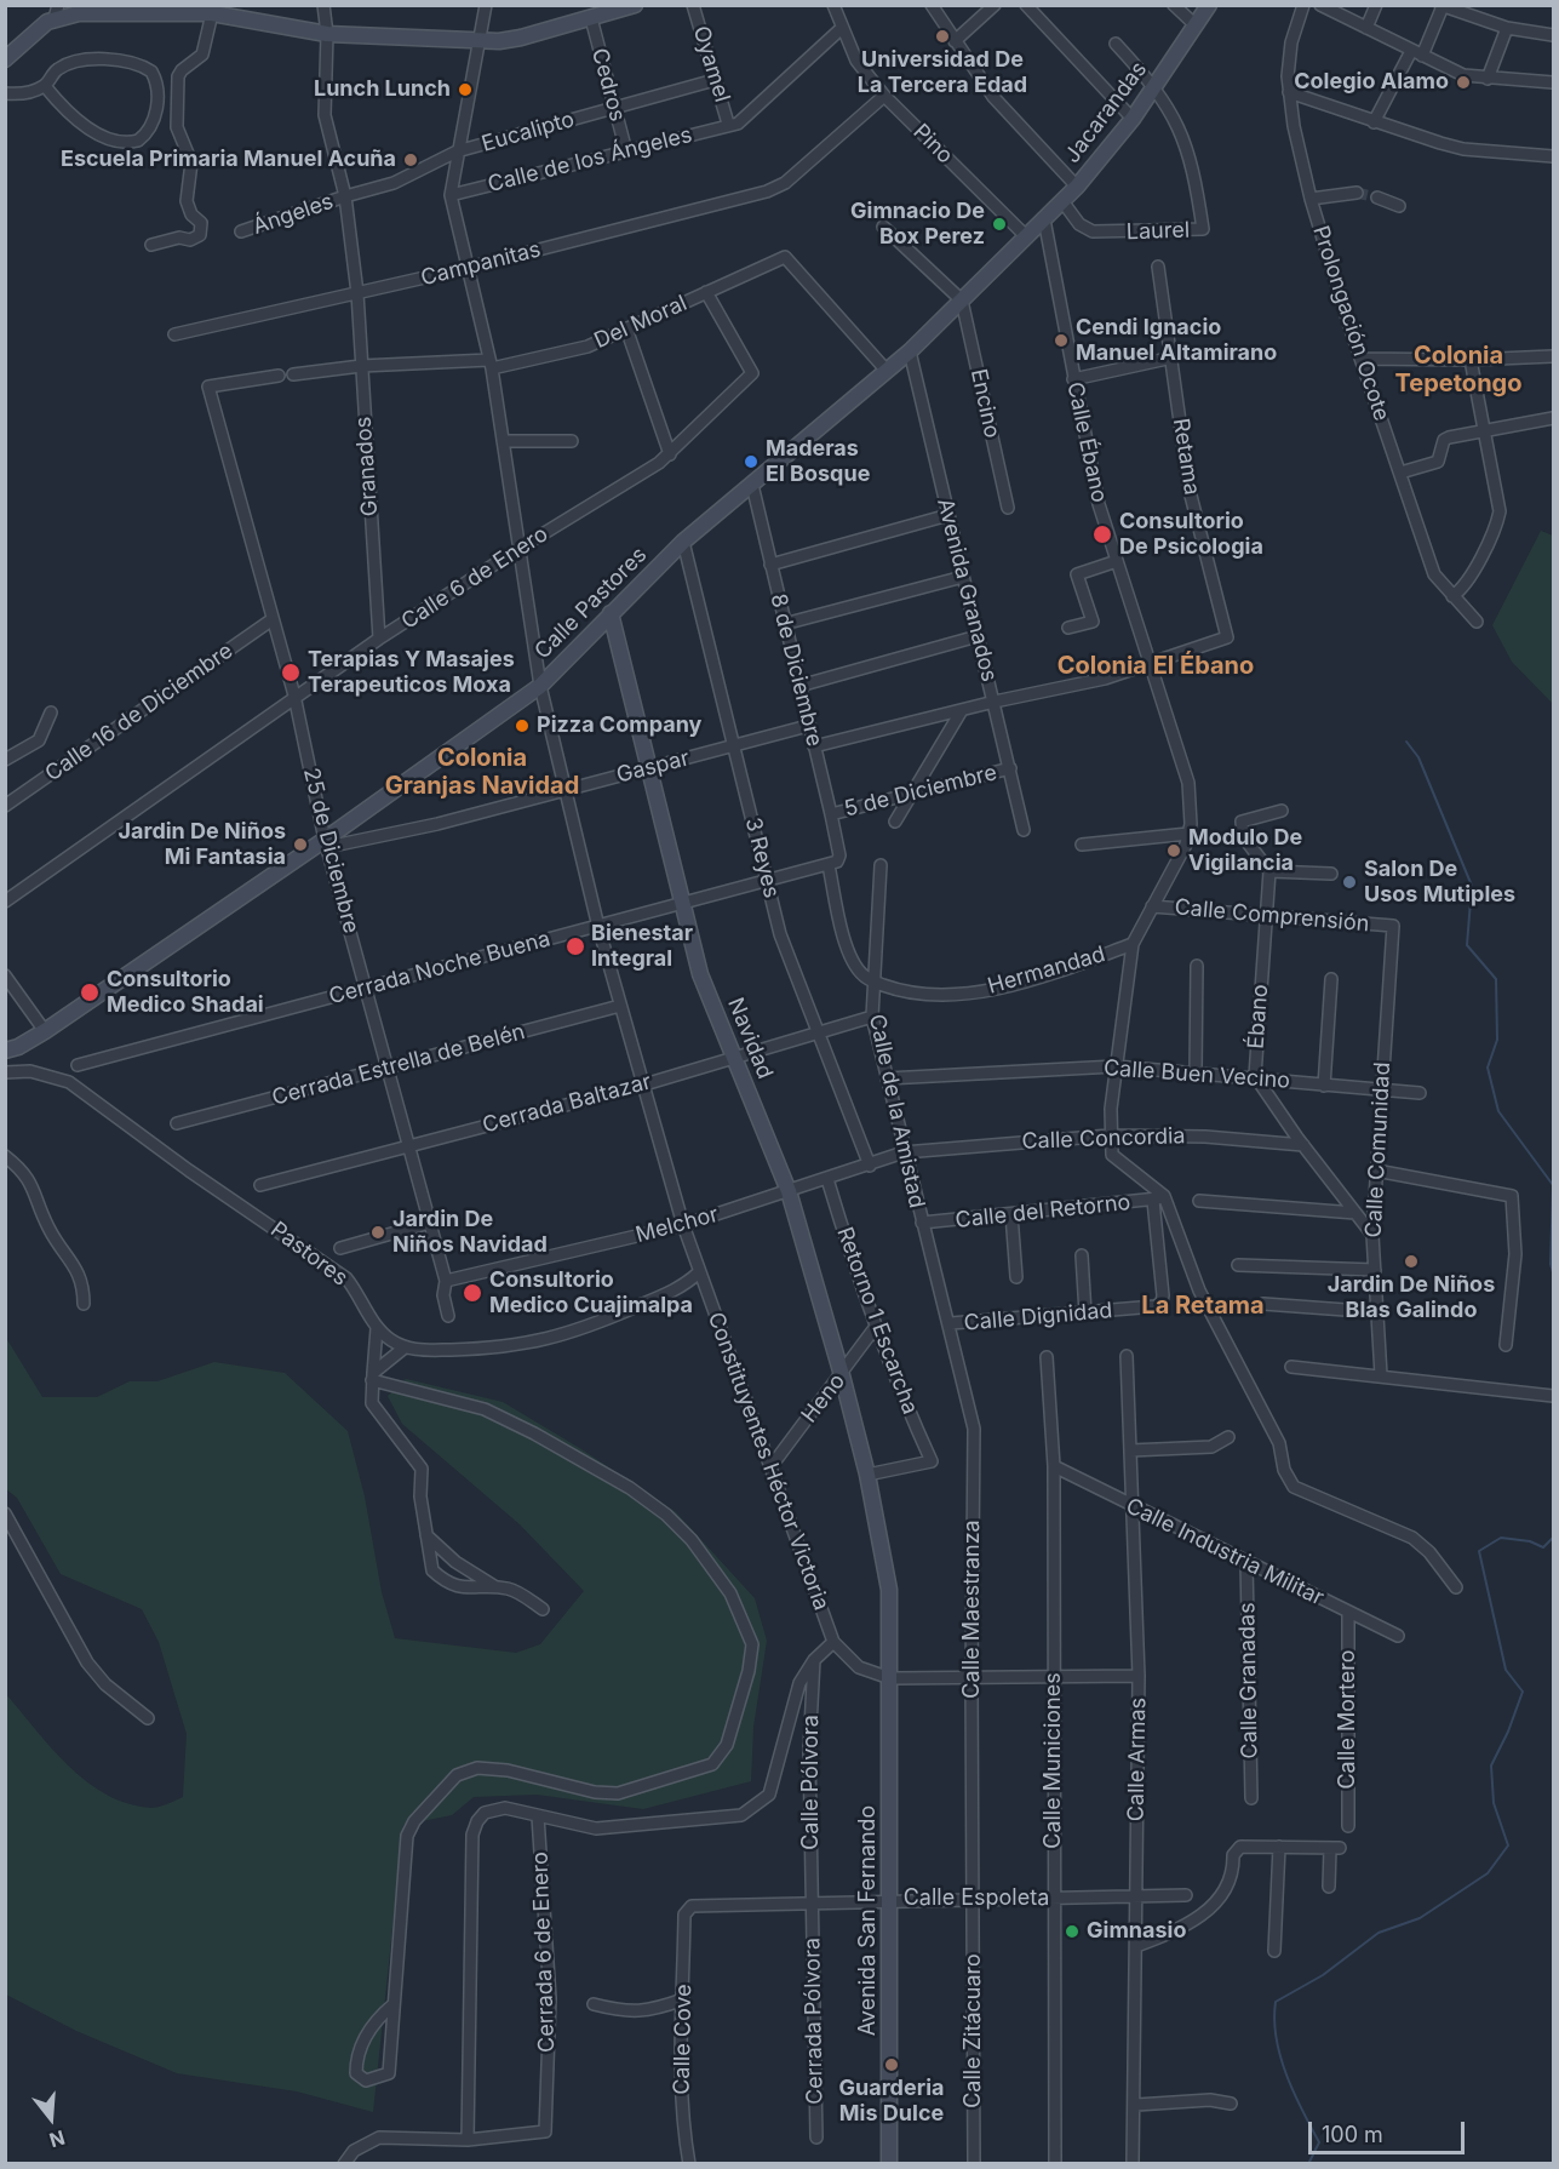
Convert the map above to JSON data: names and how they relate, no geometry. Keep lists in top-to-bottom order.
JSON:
{
  "streets": {
    "street": [
      "Oyamel",
      "Cedros",
      "Jacarandas",
      "Eucalipto",
      "Pino",
      "Calle de los Ángeles",
      "Ángeles",
      "Laurel",
      "Campanitas",
      "Del Moral",
      "Prolongación Ocote",
      "Encino",
      "Calle Ébano",
      "Retama",
      "Granados",
      "Calle 6 de Enero",
      "Avenida Granados",
      "Calle Pastores",
      "8 de Diciembre",
      "Calle 16 de Diciembre",
      "Gaspar",
      "5 de Diciembre",
      "25 de Diciembre",
      "3 Reyes",
      "Calle Comprensión",
      "Cerrada Noche Buena",
      "Hermandad",
      "Ébano",
      "Navidad",
      "Cerrada Estrella de Belén",
      "Calle Buen Vecino",
      "Cerrada Baltazar",
      "Calle de la Amistad",
      "Calle Concordia",
      "Calle Comunidad",
      "Calle del Retorno",
      "Melchor",
      "Pastores",
      "Calle Dignidad",
      "Retorno 1 Escarcha",
      "Heno",
      "Constituyentes Héctor Victoria",
      "Calle Industria Militar",
      "Calle Maestranza",
      "Calle Granadas",
      "Calle Mortero",
      "Calle Armas",
      "Calle Municiones",
      "Calle Pólvora",
      "Calle Espoleta",
      "Avenida San Fernando",
      "Cerrada 6 de Enero",
      "Cerrada Pólvora",
      "Calle Zitácuaro",
      "Calle Cove"
    ]
  },
  "crossings": [
    ["Oyamel", "Eucalipto"],
    ["Oyamel", "Calle de los Ángeles"],
    ["Cedros", "Eucalipto"],
    ["Cedros", "Calle de los Ángeles"],
    ["Jacarandas", "Pino"],
    ["Jacarandas", "Laurel"],
    ["Jacarandas", "Calle Ébano"],
    ["Jacarandas", "Calle Pastores"],
    ["Eucalipto", "Ángeles"],
    ["Eucalipto", "Granados"],
    ["Eucalipto", "Constituyentes Héctor Victoria"],
    ["Pino", "Calle de los Ángeles"],
    ["Pino", "Campanitas"],
    ["Pino", "Calle Pastores"],
    ["Calle de los Ángeles", "Constituyentes Héctor Victoria"],
    ["Ángeles", "Granados"],
    ["Campanitas", "Granados"],
    ["Campanitas", "Constituyentes Héctor Victoria"],
    ["Del Moral", "Granados"],
    ["Del Moral", "Calle 6 de Enero"],
    ["Del Moral", "Calle Pastores"],
    ["Del Moral", "Constituyentes Héctor Victoria"],
    ["Encino", "Calle Pastores"],
    ["Calle Ébano", "Retama"],
    ["Calle Ébano", "Calle Comprensión"],
    ["Calle Ébano", "Hermandad"],
    ["Granados", "Calle 6 de Enero"],
    ["Calle 6 de Enero", "25 de Diciembre"],
    ["Calle 6 de Enero", "Constituyentes Héctor Victoria"],
    ["Avenida Granados", "Calle Pastores"],
    ["Avenida Granados", "5 de Diciembre"],
    ["Calle Pastores", "8 de Diciembre"],
    ["Calle Pastores", "Gaspar"],
    ["Calle Pastores", "25 de Diciembre"],
    ["Calle Pastores", "3 Reyes"],
    ["Calle Pastores", "Navidad"],
    ["Calle Pastores", "Constituyentes Héctor Victoria"],
    ["8 de Diciembre", "Gaspar"],
    ["8 de Diciembre", "5 de Diciembre"],
    ["8 de Diciembre", "Cerrada Noche Buena"],
    ["Calle 16 de Diciembre", "25 de Diciembre"],
    ["Gaspar", "25 de Diciembre"],
    ["Gaspar", "3 Reyes"],
    ["Gaspar", "Navidad"],
    ["Gaspar", "Constituyentes Héctor Victoria"],
    ["25 de Diciembre", "Cerrada Noche Buena"],
    ["25 de Diciembre", "Cerrada Estrella de Belén"],
    ["25 de Diciembre", "Cerrada Baltazar"],
    ["25 de Diciembre", "Melchor"],
    ["3 Reyes", "Cerrada Noche Buena"],
    ["3 Reyes", "Cerrada Baltazar"],
    ["3 Reyes", "Melchor"],
    ["Calle Comprensión", "Ébano"],
    ["Calle Comprensión", "Calle Comunidad"],
    ["Cerrada Noche Buena", "Navidad"],
    ["Cerrada Noche Buena", "Constituyentes Héctor Victoria"],
    ["Hermandad", "Calle de la Amistad"],
    ["Ébano", "Calle Buen Vecino"],
    ["Ébano", "Calle Concordia"],
    ["Ébano", "Calle Comunidad"],
    ["Navidad", "Cerrada Baltazar"],
    ["Navidad", "Melchor"],
    ["Navidad", "Retorno 1 Escarcha"],
    ["Navidad", "Heno"],
    ["Navidad", "Avenida San Fernando"],
    ["Cerrada Estrella de Belén", "Constituyentes Héctor Victoria"],
    ["Calle Buen Vecino", "Calle de la Amistad"],
    ["Calle Buen Vecino", "Calle Comunidad"],
    ["Cerrada Baltazar", "Calle de la Amistad"],
    ["Cerrada Baltazar", "Constituyentes Héctor Victoria"],
    ["Calle de la Amistad", "Calle Concordia"],
    ["Calle de la Amistad", "Calle del Retorno"],
    ["Calle de la Amistad", "Melchor"],
    ["Calle de la Amistad", "Calle Dignidad"],
    ["Calle de la Amistad", "Calle Maestranza"],
    ["Calle Concordia", "Melchor"],
    ["Calle del Retorno", "Calle Dignidad"],
    ["Melchor", "Retorno 1 Escarcha"],
    ["Melchor", "Constituyentes Héctor Victoria"],
    ["Calle Dignidad", "Calle Maestranza"],
    ["Retorno 1 Escarcha", "Heno"],
    ["Retorno 1 Escarcha", "Avenida San Fernando"],
    ["Heno", "Constituyentes Héctor Victoria"],
    ["Calle Industria Militar", "Calle Granadas"],
    ["Calle Industria Militar", "Calle Mortero"],
    ["Calle Industria Militar", "Calle Armas"],
    ["Calle Industria Militar", "Calle Municiones"],
    ["Calle Maestranza", "Calle Espoleta"],
    ["Calle Maestranza", "Calle Zitácuaro"],
    ["Calle Armas", "Calle Espoleta"],
    ["Calle Municiones", "Calle Espoleta"],
    ["Calle Pólvora", "Calle Espoleta"],
    ["Calle Pólvora", "Cerrada Pólvora"],
    ["Calle Espoleta", "Avenida San Fernando"],
    ["Calle Espoleta", "Cerrada Pólvora"],
    ["Calle Espoleta", "Calle Zitácuaro"],
    ["Calle Espoleta", "Calle Cove"]
  ],
  "districts": [
    "Colonia Tepetongo",
    "Colonia El Ébano",
    "Colonia Granjas Navidad",
    "La Retama"
  ],
  "places": [
    "Universidad De La Tercera Edad",
    "Colegio Alamo",
    "Lunch Lunch",
    "Escuela Primaria Manuel Acuña",
    "Gimnacio De Box Perez",
    "Cendi Ignacio Manuel Altamirano",
    "Maderas El Bosque",
    "Consultorio De Psicologia",
    "Terapias Y Masajes Terapeuticos Moxa",
    "Pizza Company",
    "Jardin De Niños Mi Fantasia",
    "Modulo De Vigilancia",
    "Salon De Usos Mutiples",
    "Bienestar Integral",
    "Consultorio Medico Shadai",
    "Jardin De Niños Navidad",
    "Jardin De Niños Blas Galindo",
    "Consultorio Medico Cuajimalpa",
    "Gimnasio",
    "Guarderia Mis Dulce"
  ],
  "scale_bar": "100 m",
  "north": "bottom"
}
